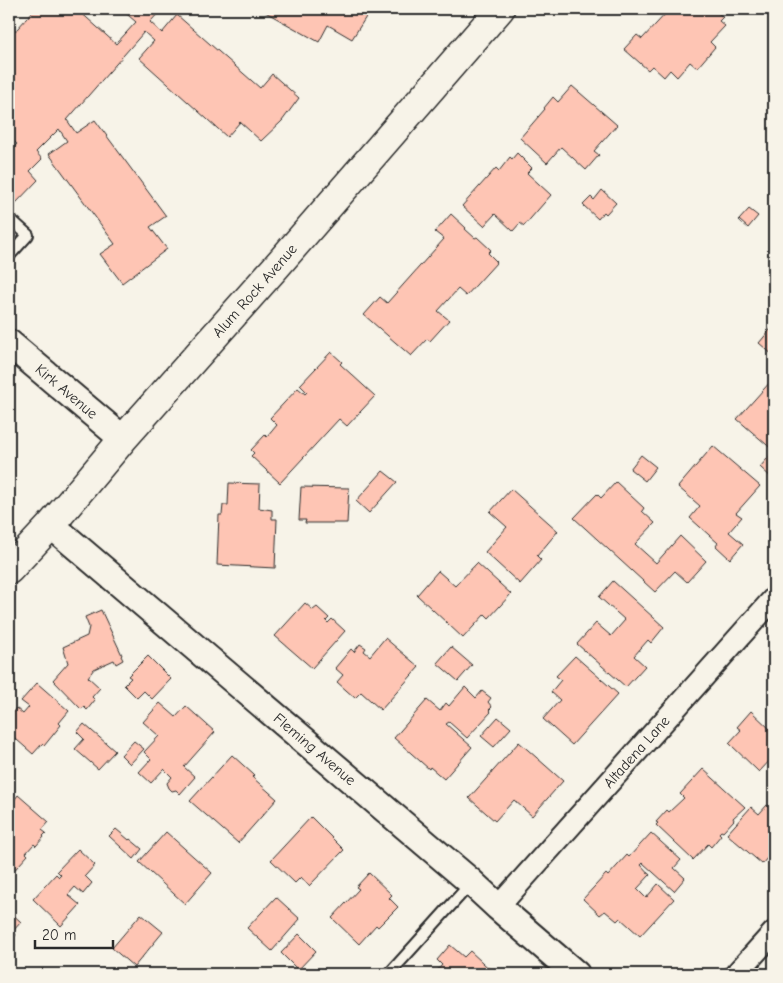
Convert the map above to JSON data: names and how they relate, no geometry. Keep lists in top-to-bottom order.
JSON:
{
  "streets": {
    "main road": ["Alum Rock Avenue"],
    "street": ["Kirk Avenue", "Fleming Avenue", "Altadena Lane"]
  },
  "crossings": [
    ["Alum Rock Avenue", "Kirk Avenue"],
    ["Alum Rock Avenue", "Fleming Avenue"],
    ["Fleming Avenue", "Altadena Lane"]
  ],
  "scale_bar": "20 m"
}
